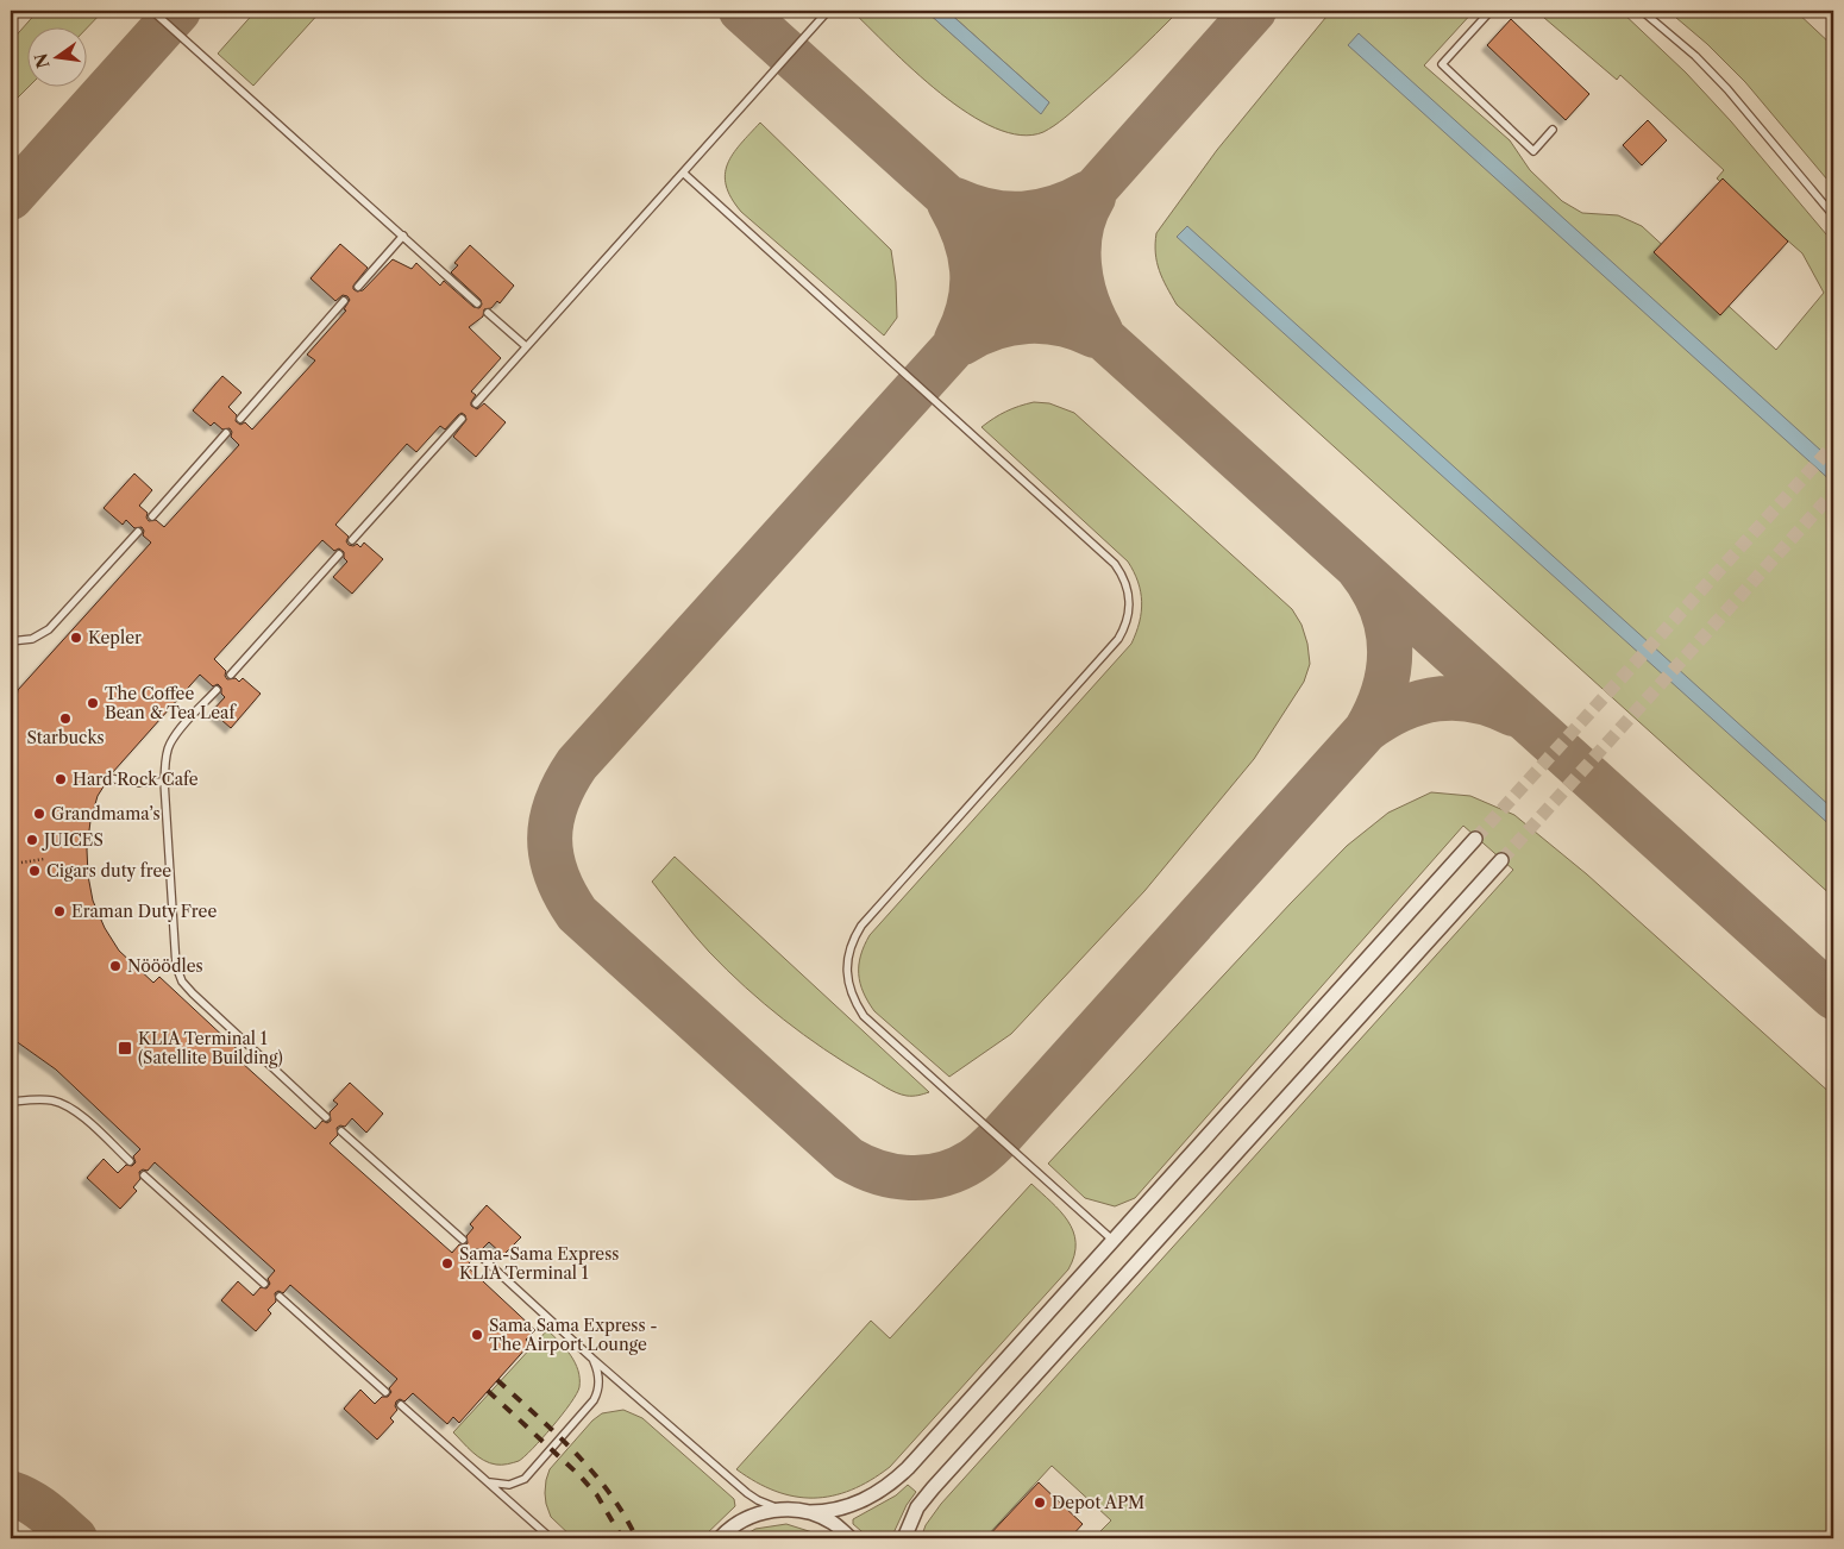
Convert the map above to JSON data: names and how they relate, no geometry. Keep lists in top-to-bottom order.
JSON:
{
  "places": {
    "other": [
      "Kepler",
      "The Coffee Bean & Tea Leaf",
      "Starbucks",
      "Hard Rock Cafe",
      "Grandmama’s",
      "JUICES",
      "Cigars duty free",
      "Eraman Duty Free",
      "Nööödles",
      "Sama-Sama Express KLIA Terminal 1",
      "Sama Sama Express - The Airport Lounge",
      "Depot APM"
    ],
    "transit": ["KLIA Terminal 1 (Satellite Building)"]
  },
  "north": "left"
}
